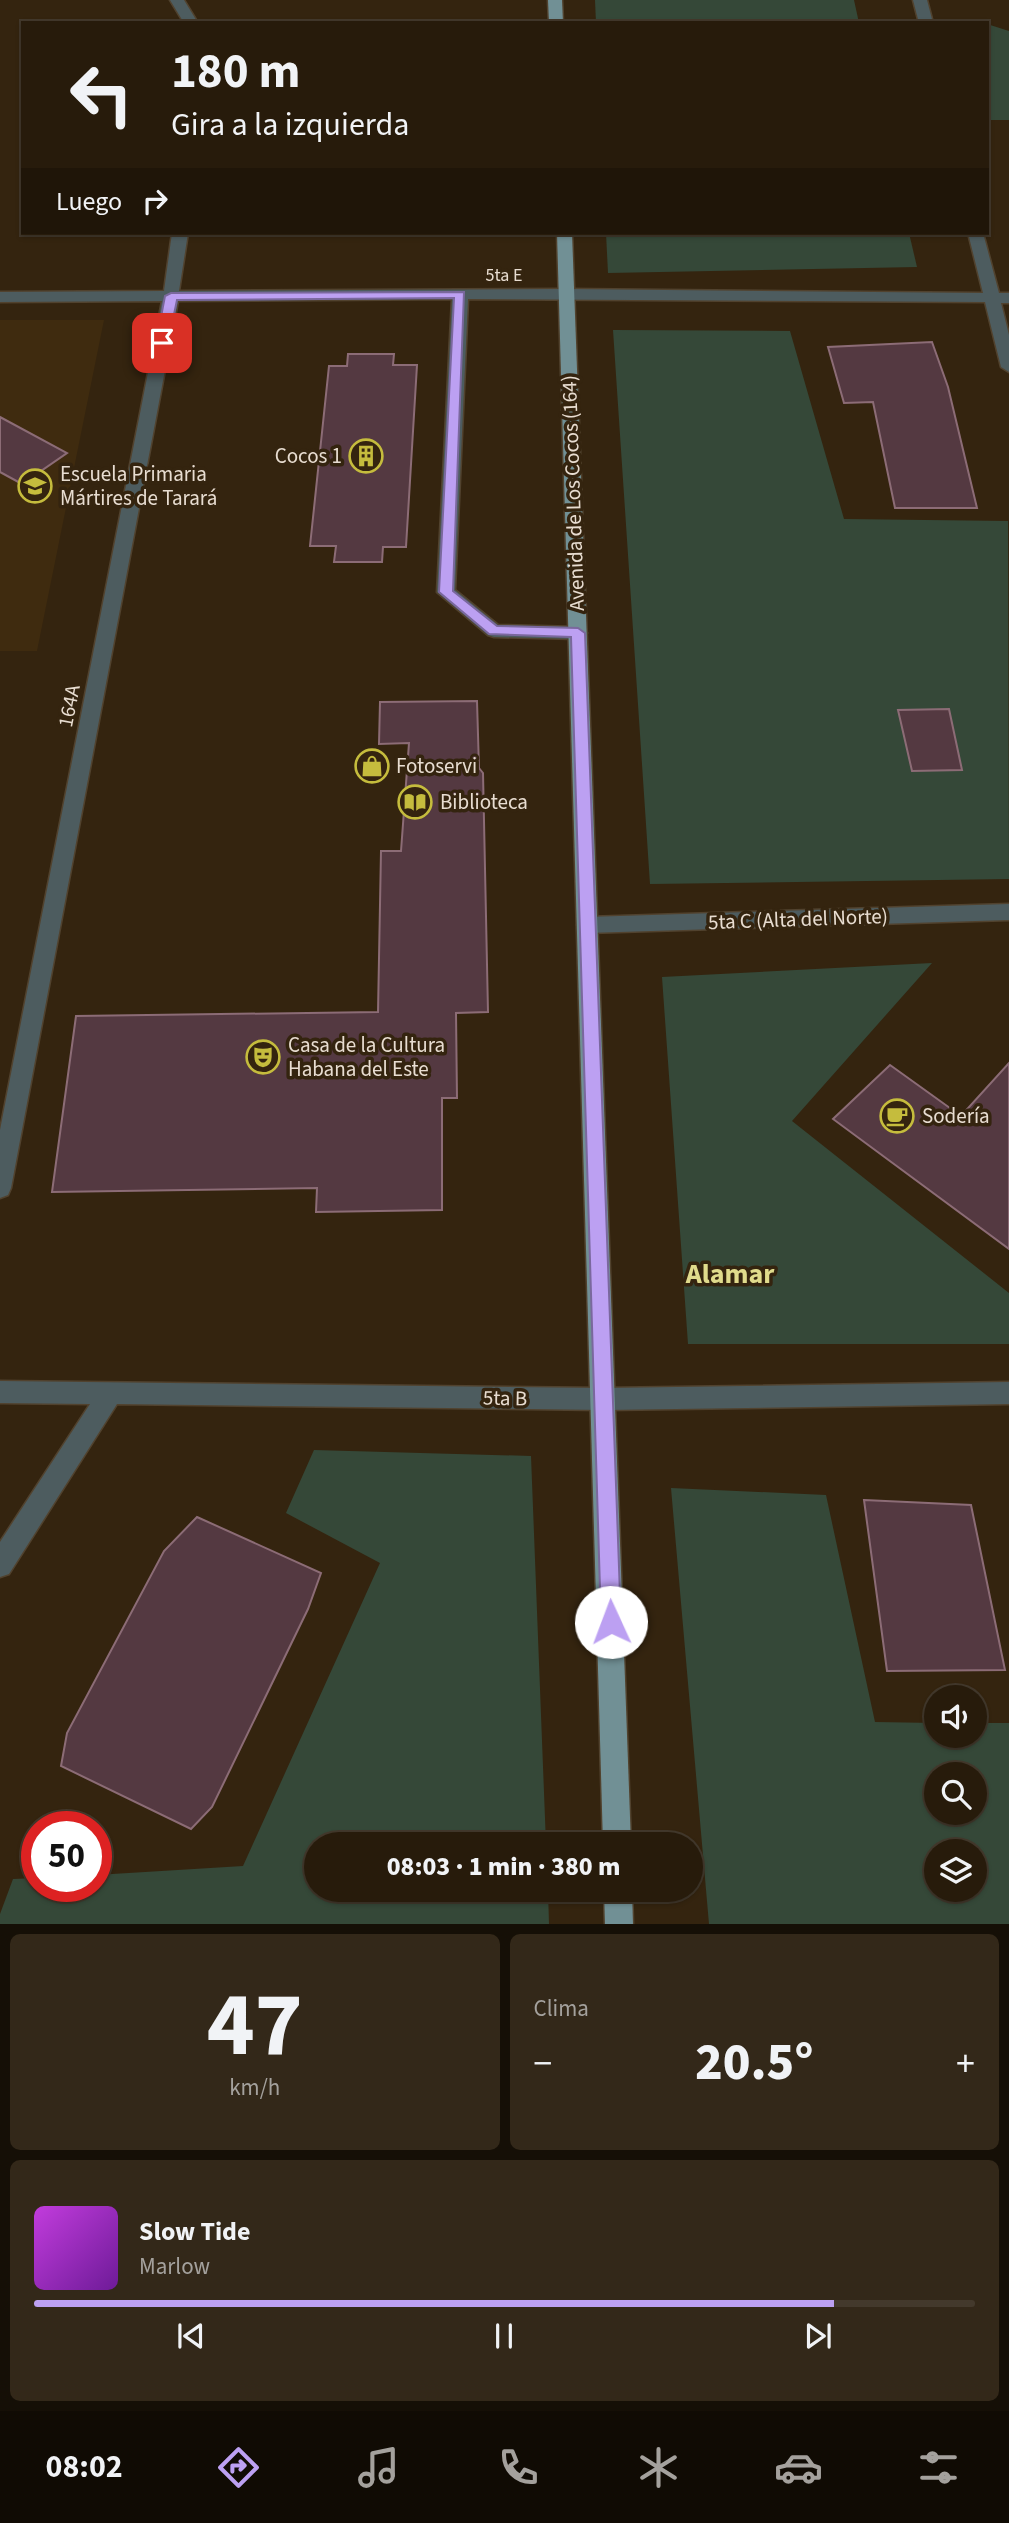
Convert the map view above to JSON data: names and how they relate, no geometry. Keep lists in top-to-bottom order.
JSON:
{
  "streets": {
    "main road": ["Avenida de Los Cocos (164)"],
    "street": [
      "5ta E",
      "164A",
      "5ta C (Alta del Norte)",
      "5ta B"
    ]
  },
  "crossings": [
    ["5ta E", "Avenida de Los Cocos (164)"],
    ["5ta E", "164A"],
    ["Avenida de Los Cocos (164)", "5ta C (Alta del Norte)"],
    ["Avenida de Los Cocos (164)", "5ta B"]
  ],
  "districts": ["Alamar"],
  "places": {
    "building": ["Cocos 1"],
    "school or university": ["Escuela Primaria Mártires de Tarará"],
    "shop": ["Fotoservi"],
    "library": ["Biblioteca"],
    "theatre": ["Casa de la Cultura Habana del Este"],
    "cafe": ["Sodería"]
  },
  "page": {
    "turn": ["180 m", "Gira a la izquierda"],
    "then": "Luego",
    "limit": "50",
    "trip": "08:03 · 1 min · 380 m",
    "tile": [
      ["47", "km/h"],
      "Clima"
    ],
    "heat": ["−", "20.5°", "+"],
    "song": ["Slow Tide", "Marlow"],
    "tabs": "08:02"
  }
}
